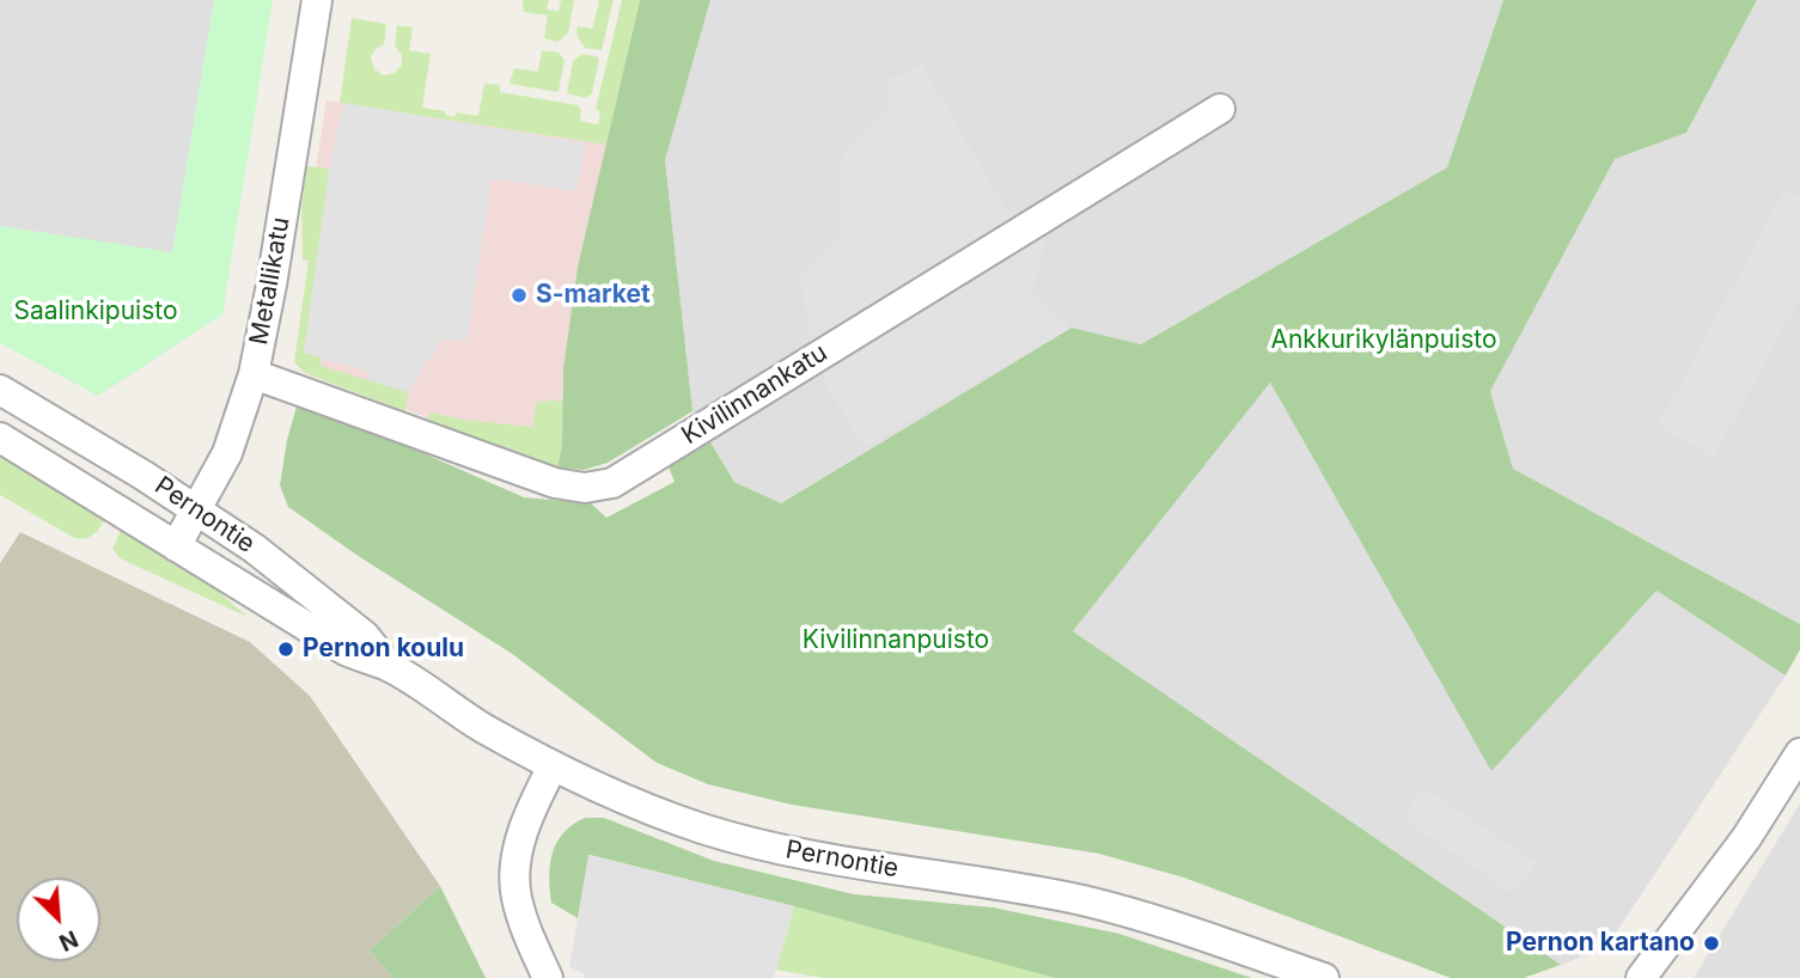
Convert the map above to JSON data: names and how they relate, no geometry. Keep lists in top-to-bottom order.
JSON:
{
  "streets": {
    "street": ["Metallikatu", "Kivilinnankatu", "Pernontie"]
  },
  "crossings": [
    ["Metallikatu", "Kivilinnankatu"],
    ["Metallikatu", "Pernontie"]
  ],
  "parks": ["Saalinkipuisto", "Ankkurikylänpuisto", "Kivilinnanpuisto"],
  "places": ["S-market", "Pernon koulu", "Pernon kartano"],
  "north": "bottom right"
}
